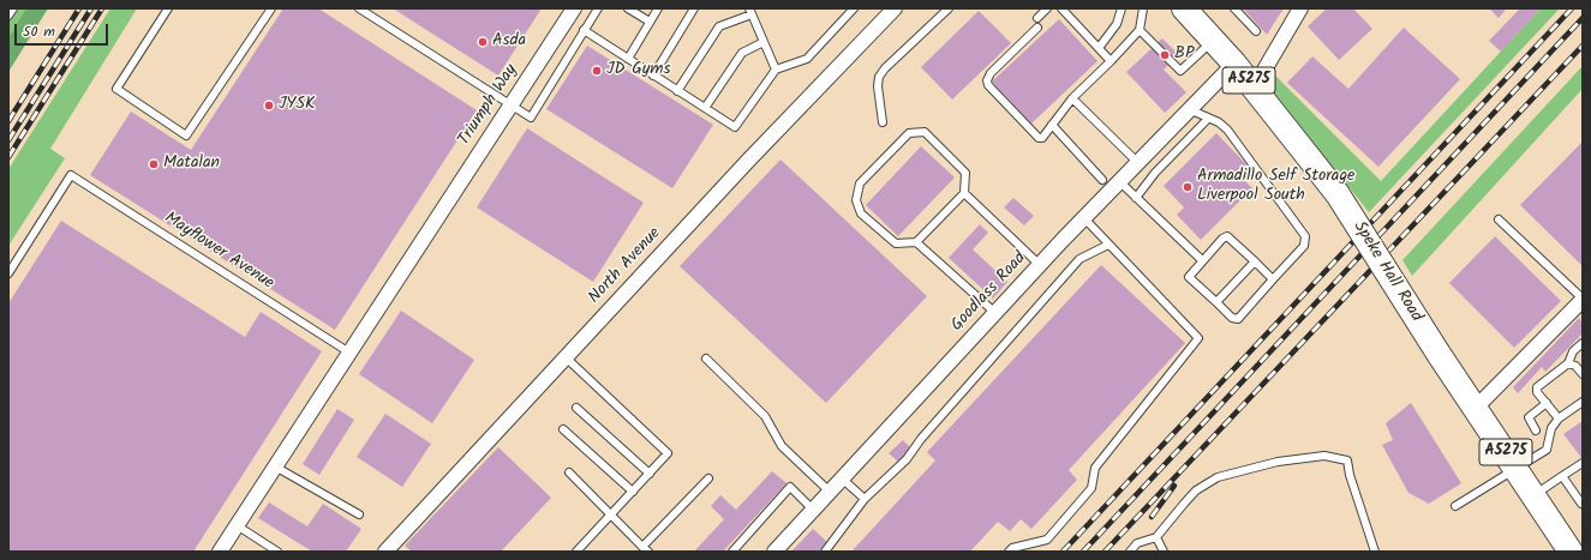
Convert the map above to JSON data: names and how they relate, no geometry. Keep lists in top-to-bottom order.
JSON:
{
  "streets": {
    "highway": ["A5275", "Speke Hall Road"],
    "street": ["Triumph Way", "North Avenue", "Goodlass Road"],
    "lane": ["Mayflower Avenue"]
  },
  "crossings": [
    ["Triumph Way", "Mayflower Avenue"],
    ["Speke Hall Road", "Goodlass Road"]
  ],
  "places": [
    "Asda",
    "BP",
    "JD Gyms",
    "JYSK",
    "Matalan",
    "Armadillo Self Storage Liverpool South"
  ],
  "scale_bar": "50 m"
}
